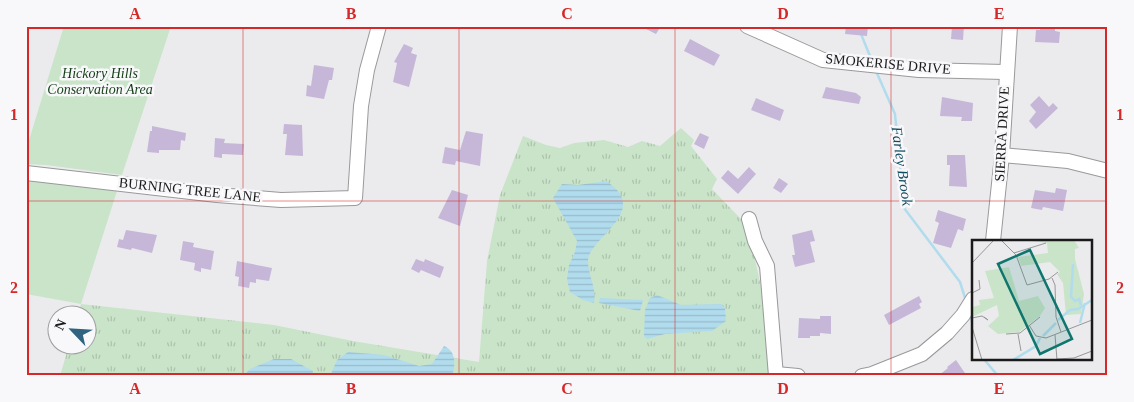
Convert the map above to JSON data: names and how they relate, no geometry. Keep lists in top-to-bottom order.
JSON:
{
  "streets": {
    "street": ["SMOKERISE DRIVE", "SIERRA DRIVE", "BURNING TREE LANE"]
  },
  "crossings": [
    ["SMOKERISE DRIVE", "SIERRA DRIVE"]
  ],
  "water": ["Farley Brook"],
  "parks": ["Hickory Hills Conservation Area"],
  "north": "top left",
  "grid": {
    "columns": [
      "A",
      "B",
      "C",
      "D",
      "E"
    ],
    "rows": ["1", "2"]
  }
}
